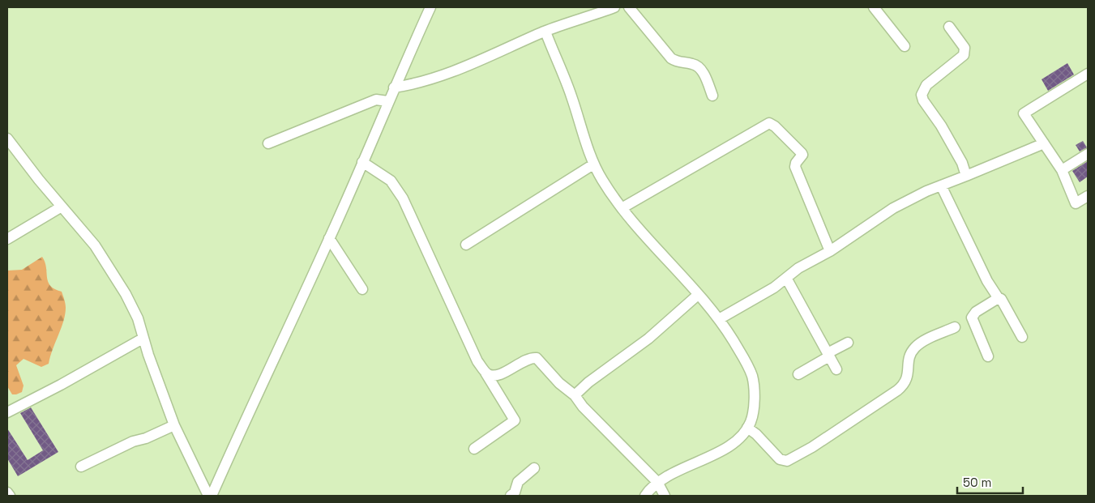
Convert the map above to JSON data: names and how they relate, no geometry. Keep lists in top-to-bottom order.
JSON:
{
  "scale_bar": "50 m"
}
